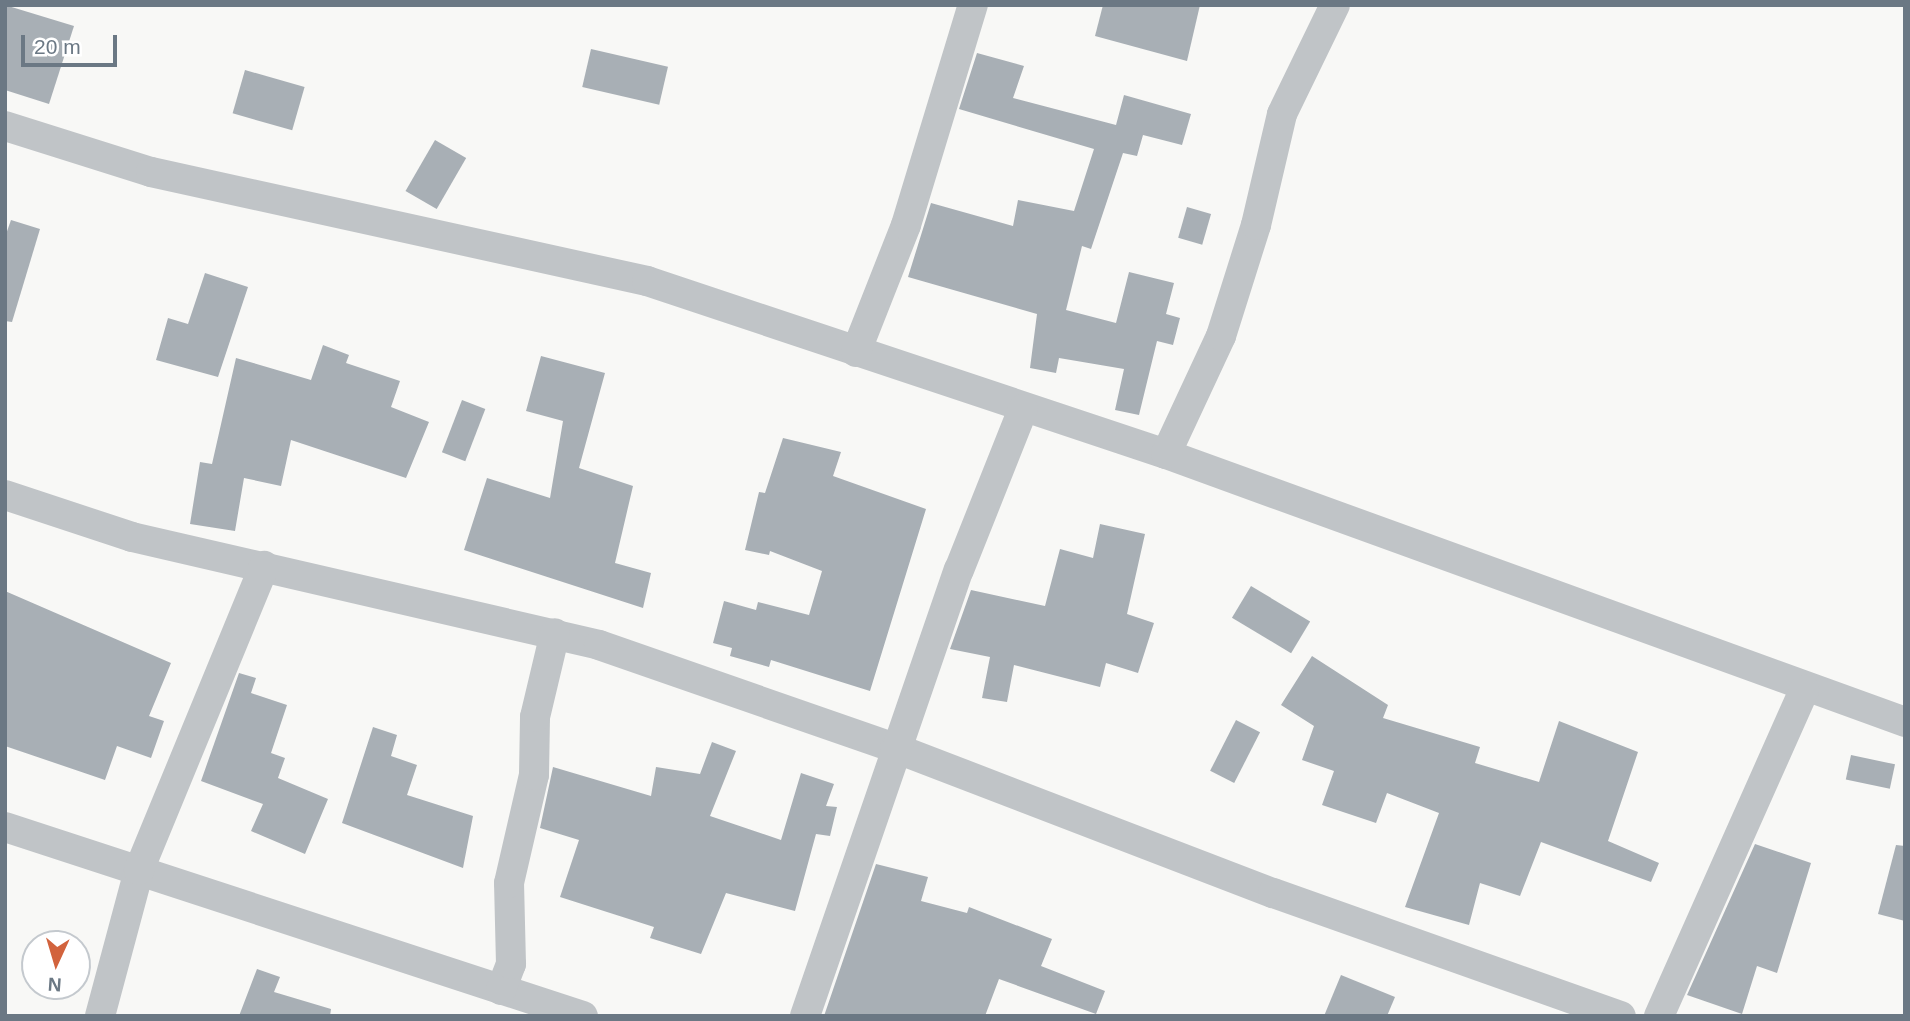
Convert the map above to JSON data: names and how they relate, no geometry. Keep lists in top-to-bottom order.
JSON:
{
  "scale_bar": "20 m",
  "north": "bottom"
}
